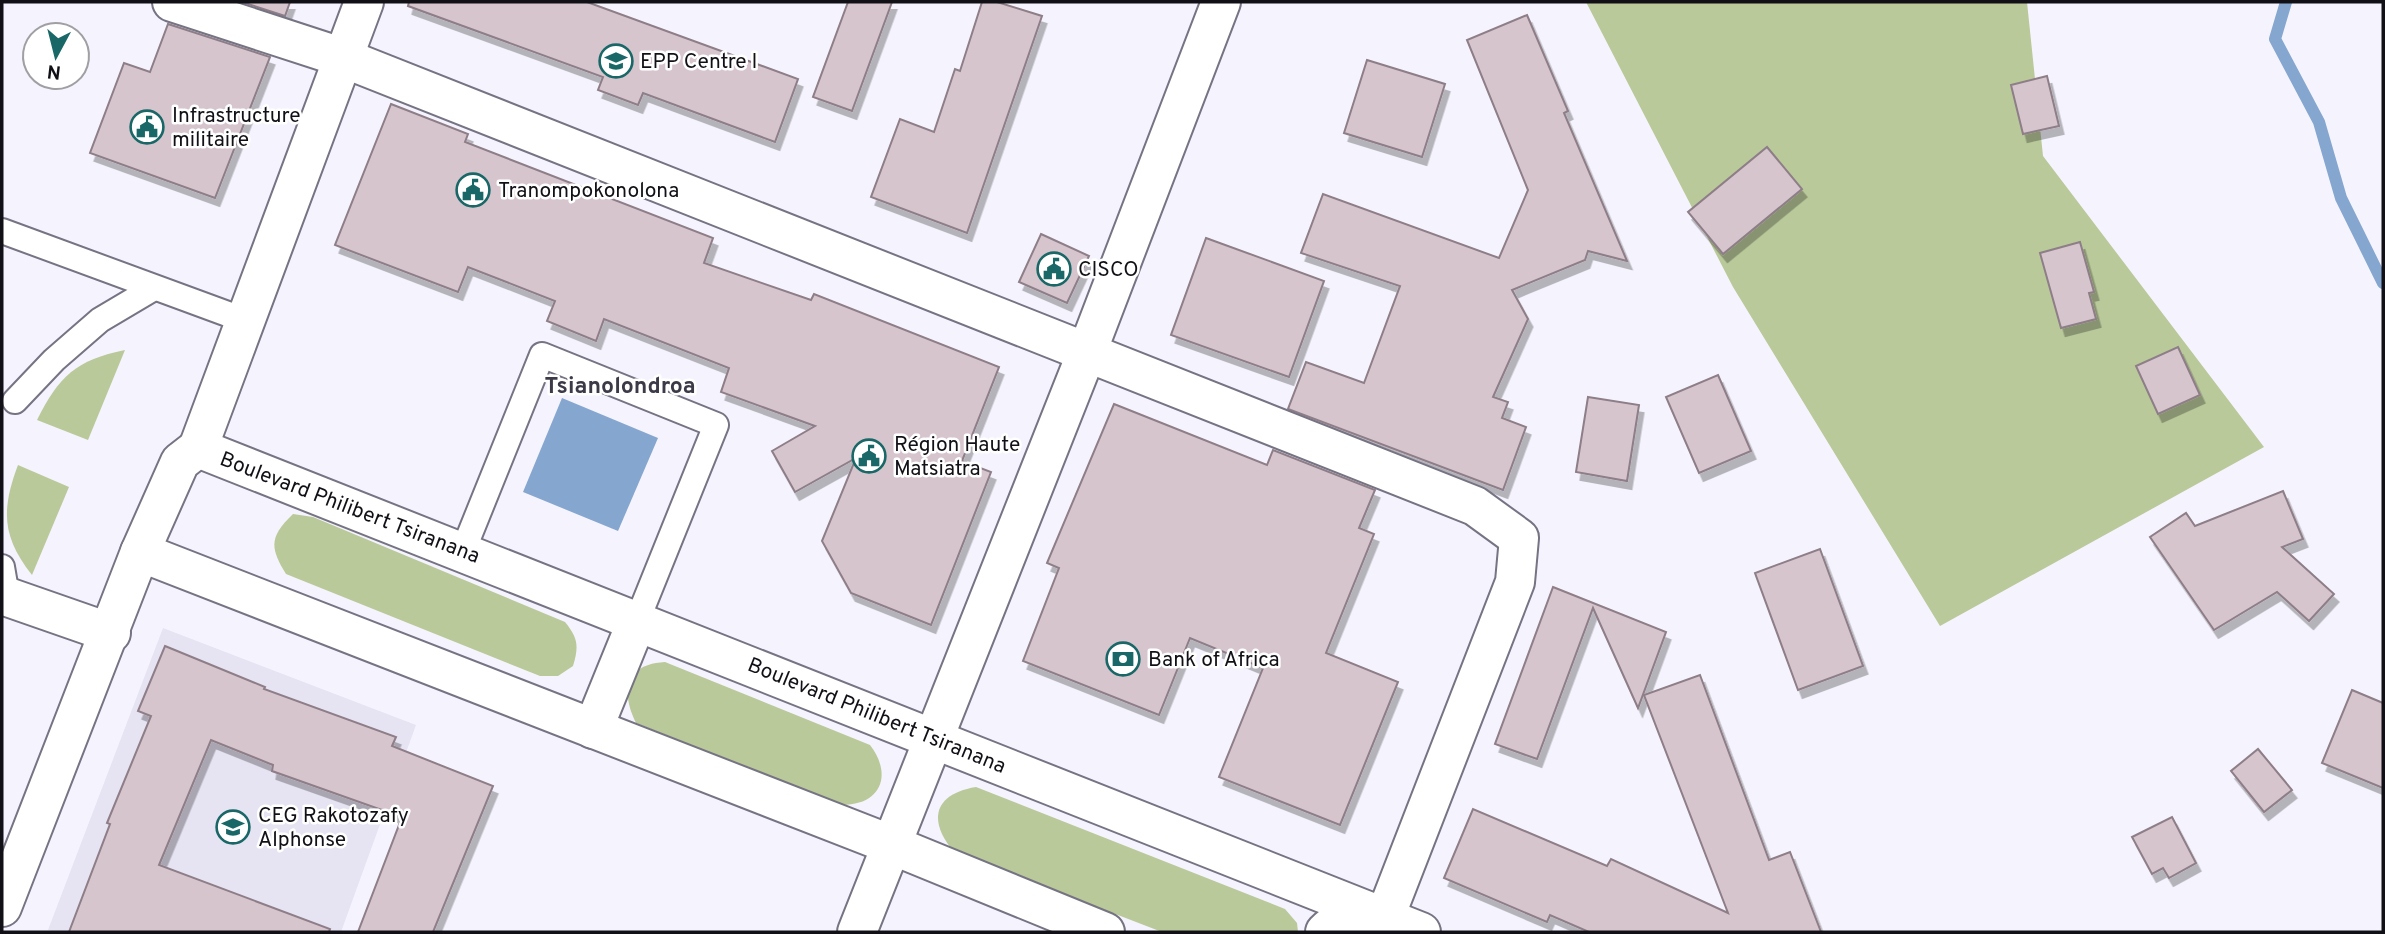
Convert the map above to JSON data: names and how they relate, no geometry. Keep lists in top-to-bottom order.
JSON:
{
  "streets": {
    "street": ["Boulevard Philibert Tsiranana"]
  },
  "districts": ["Tsianolondroa"],
  "places": {
    "school or university": ["EPP Centre I", "CEG Rakotozafy Alphonse"],
    "public building": [
      "Infrastructure militaire",
      "Tranompokonolona",
      "CISCO",
      "Région Haute Matsiatra"
    ],
    "bank": ["Bank of Africa"]
  },
  "north": "bottom"
}
